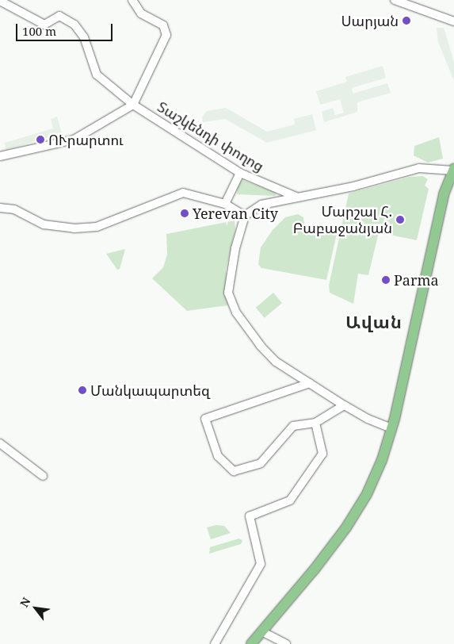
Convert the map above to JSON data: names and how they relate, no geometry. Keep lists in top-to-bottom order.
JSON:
{
  "streets": {
    "street": ["Տաշկենդի փողոց"]
  },
  "districts": ["Ավան"],
  "places": [
    "Սարյան",
    "ՈՒրարտու",
    "Yerevan City",
    "Մարշալ Հ. Բաբաջանյան",
    "Parma",
    "Մանկապարտեզ"
  ],
  "scale_bar": "100 m",
  "north": "top left"
}
